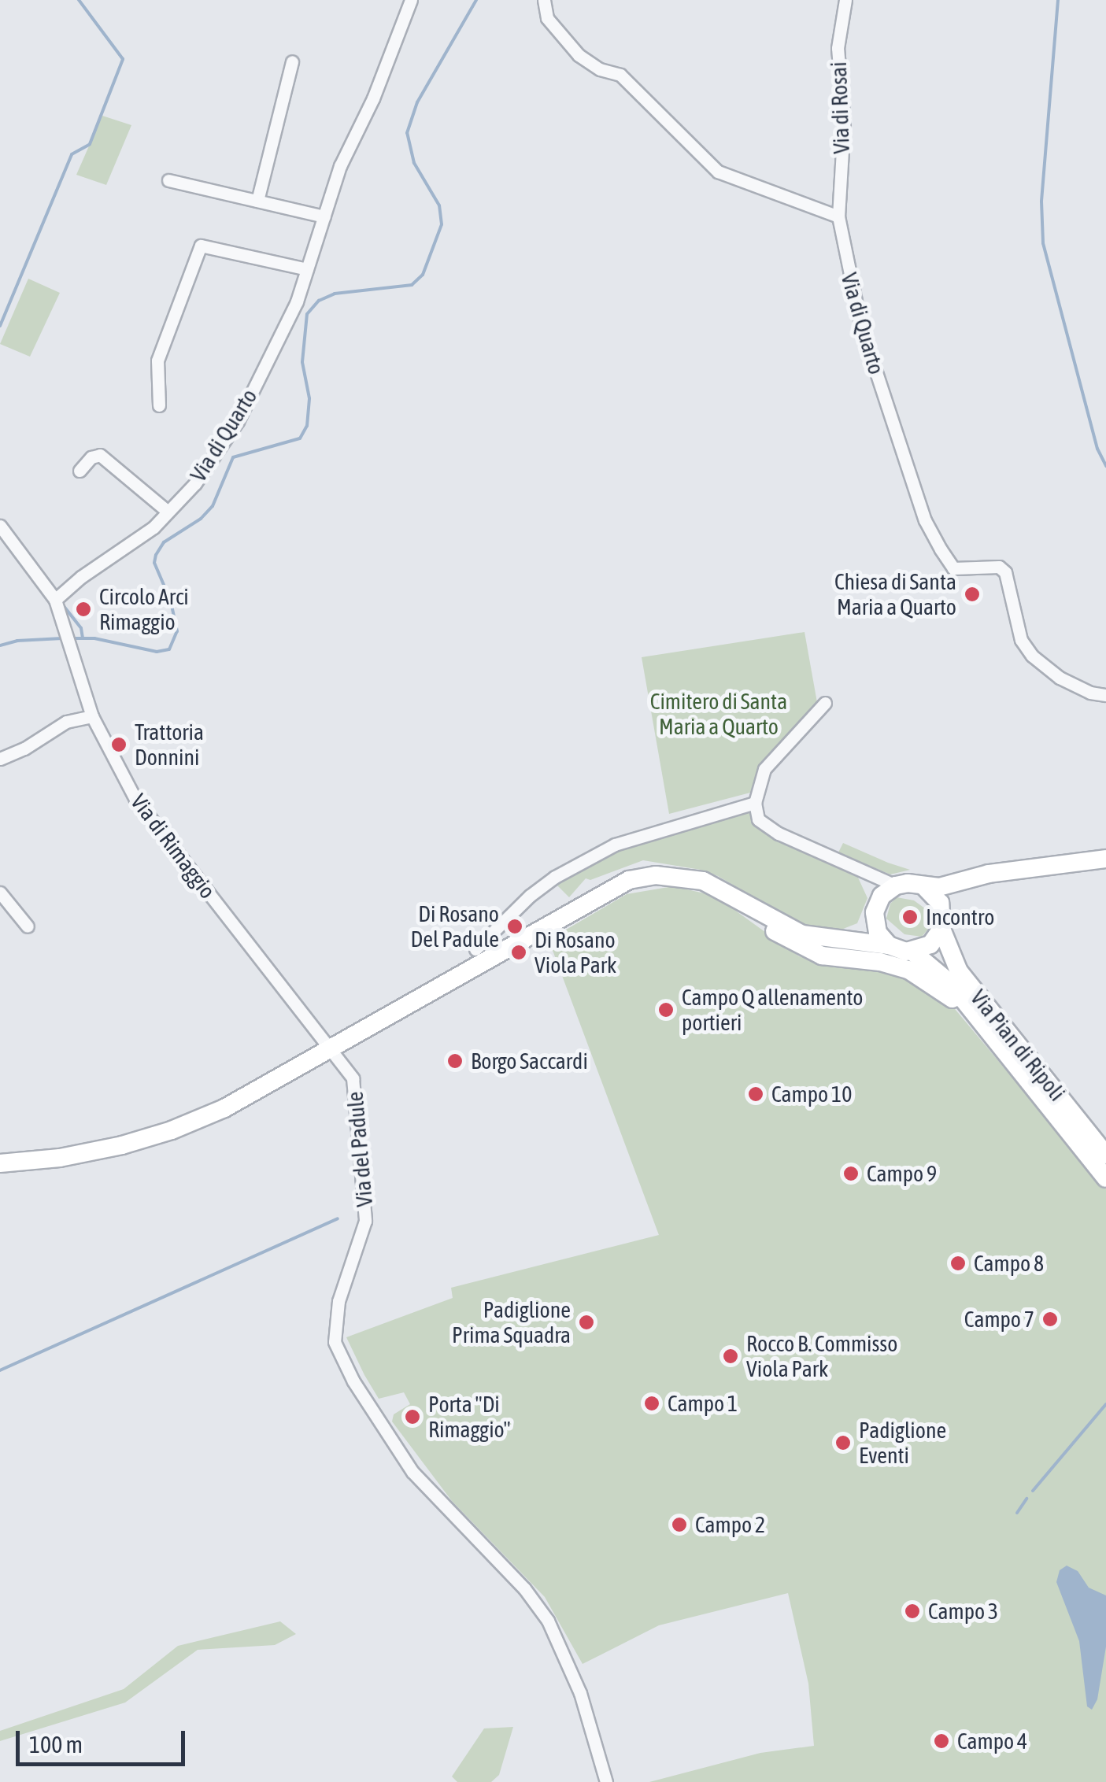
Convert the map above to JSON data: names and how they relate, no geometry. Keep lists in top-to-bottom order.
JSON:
{
  "streets": {
    "main road": ["Via Pian di Ripoli"],
    "street": [
      "Via di Rosai",
      "Via di Quarto",
      "Via di Rimaggio",
      "Via del Padule"
    ]
  },
  "crossings": [
    ["Via di Rosai", "Via di Quarto"],
    ["Via di Quarto", "Via di Rimaggio"],
    ["Via di Rimaggio", "Via del Padule"]
  ],
  "parks": ["Cimitero di Santa Maria a Quarto"],
  "places": [
    "Chiesa di Santa Maria a Quarto",
    "Circolo Arci Rimaggio",
    "Trattoria Donnini",
    "Incontro",
    "Di Rosano Del Padule",
    "Di Rosano Viola Park",
    "Campo Q allenamento portieri",
    "Borgo Saccardi",
    "Campo 10",
    "Campo 9",
    "Campo 8",
    "Campo 7",
    "Padiglione Prima Squadra",
    "Rocco B. Commisso Viola Park",
    "Campo 1",
    "Porta \"Di Rimaggio\"",
    "Padiglione Eventi",
    "Campo 2",
    "Campo 3",
    "Campo 4"
  ],
  "scale_bar": "100 m"
}
